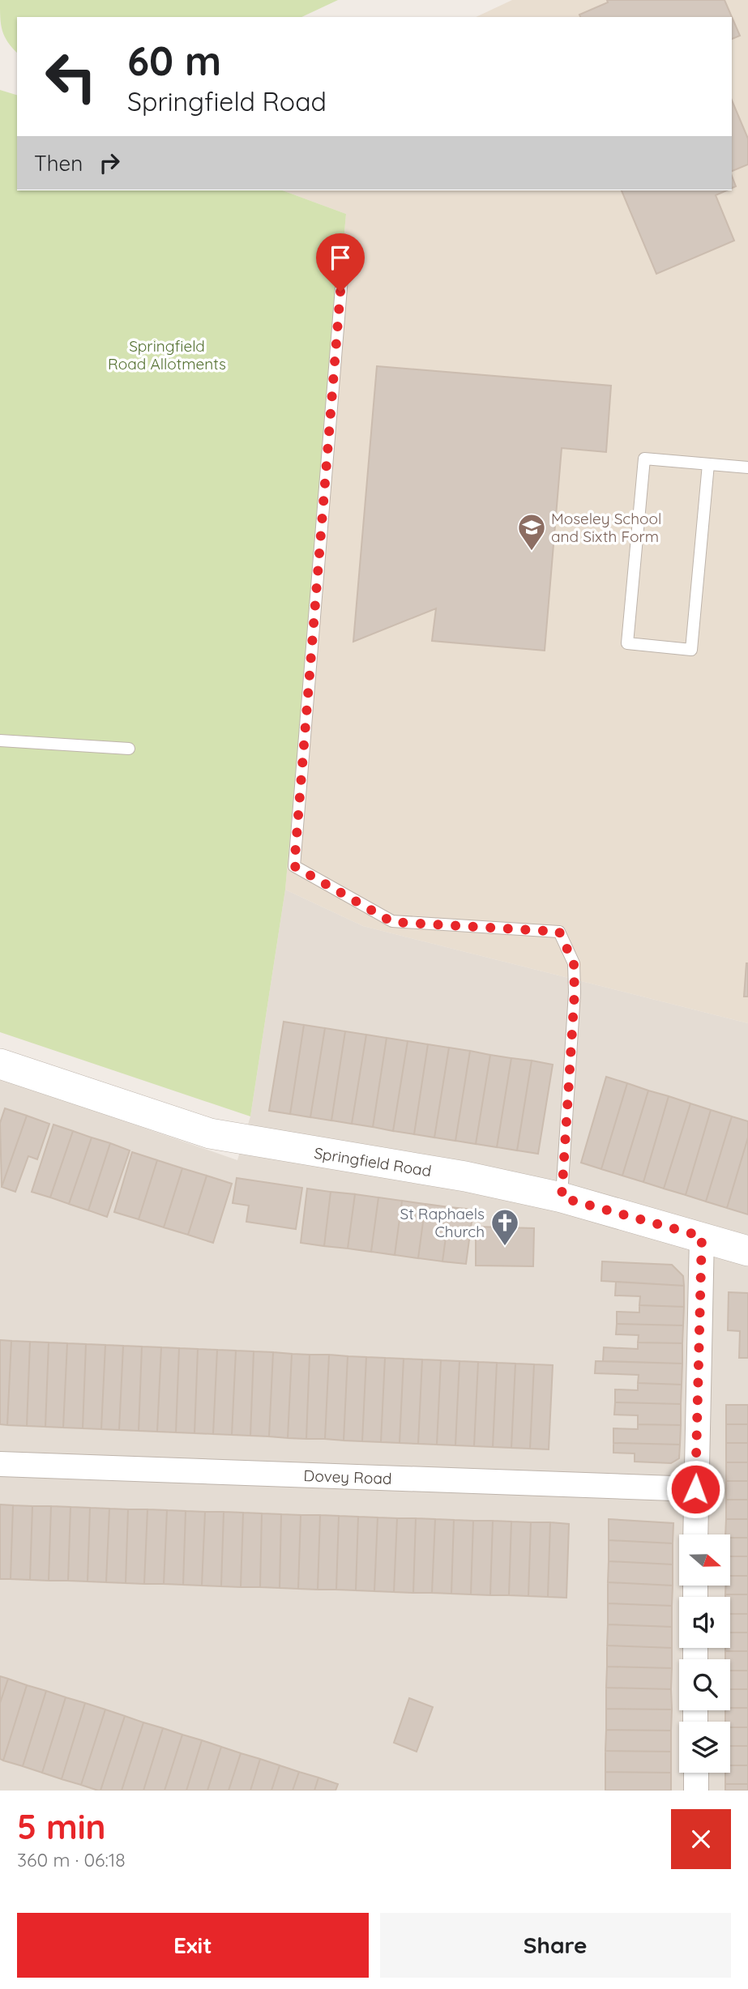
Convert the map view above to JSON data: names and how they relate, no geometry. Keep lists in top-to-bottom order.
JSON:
{
  "streets": {
    "street": ["Springfield Road", "Dovey Road"]
  },
  "parks": ["Springfield Road Allotments"],
  "places": {
    "school or university": ["Moseley School and Sixth Form"],
    "church": ["St Raphaels Church"]
  },
  "north": "right",
  "page": {
    "turn": ["60 m", "Springfield Road"],
    "then": "Then",
    "heading": ["5 min", "360 m · 06:18"],
    "buttons": ["Exit", "Share"]
  }
}
